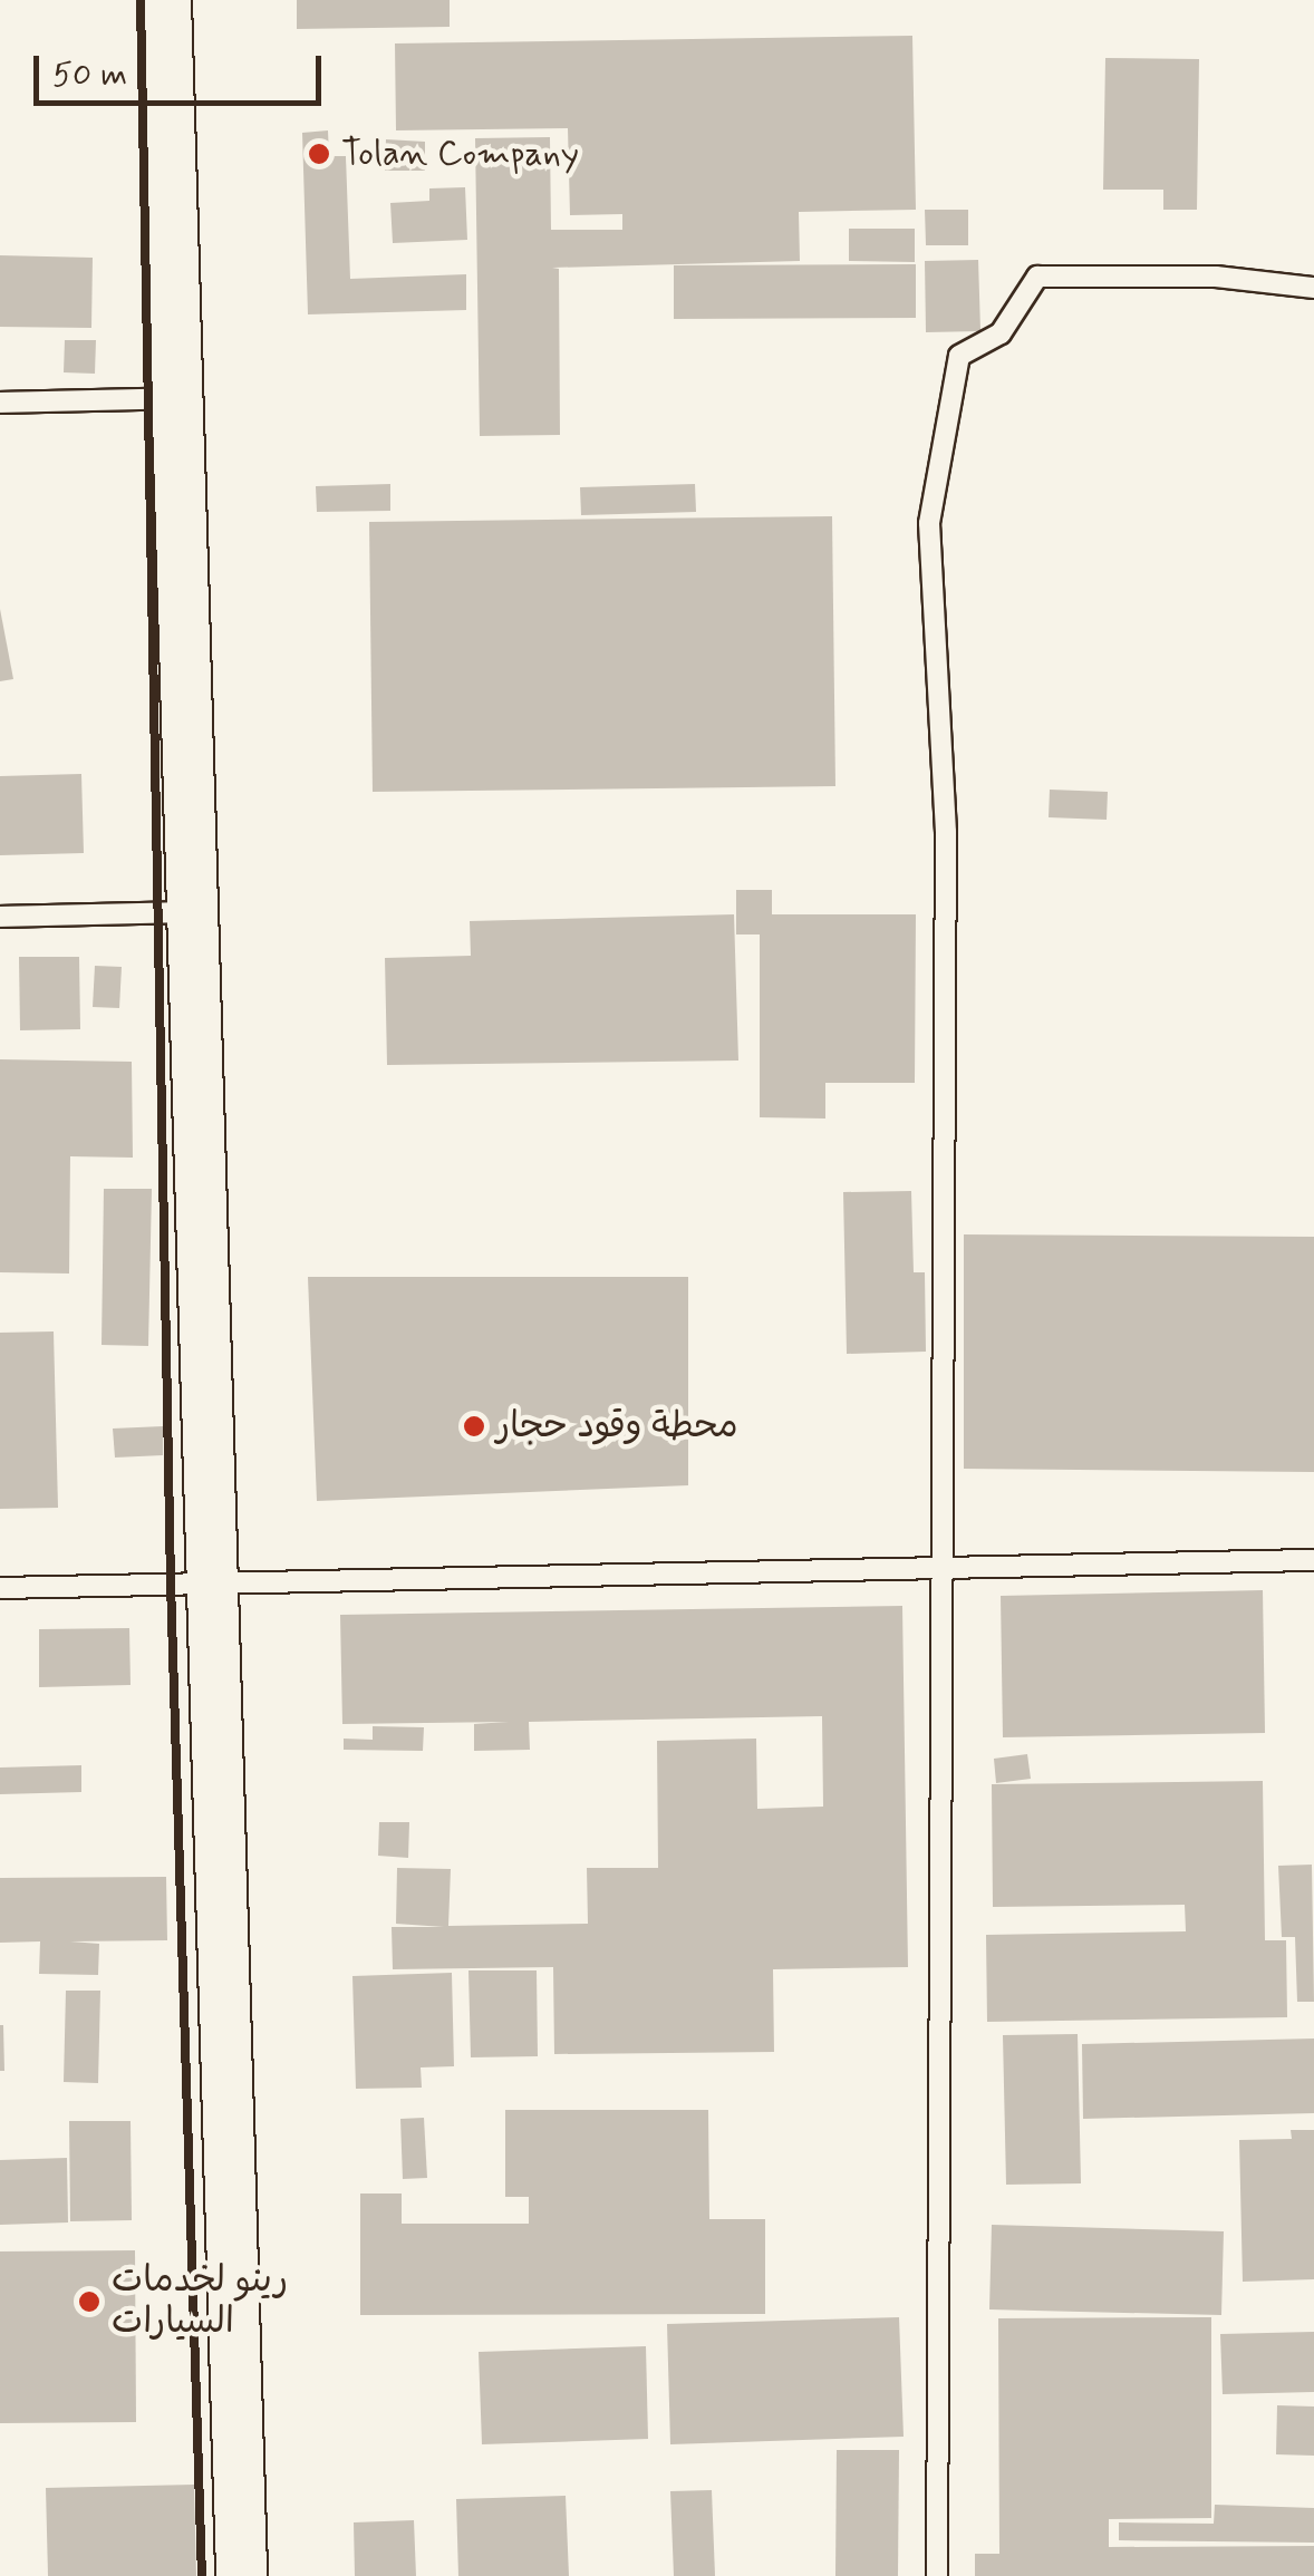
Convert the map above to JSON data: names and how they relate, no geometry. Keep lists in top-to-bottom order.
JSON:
{
  "places": ["Tolan Company", "محطة وقود حجار", "رينو لخدمات السيارات"],
  "scale_bar": "50 m"
}
